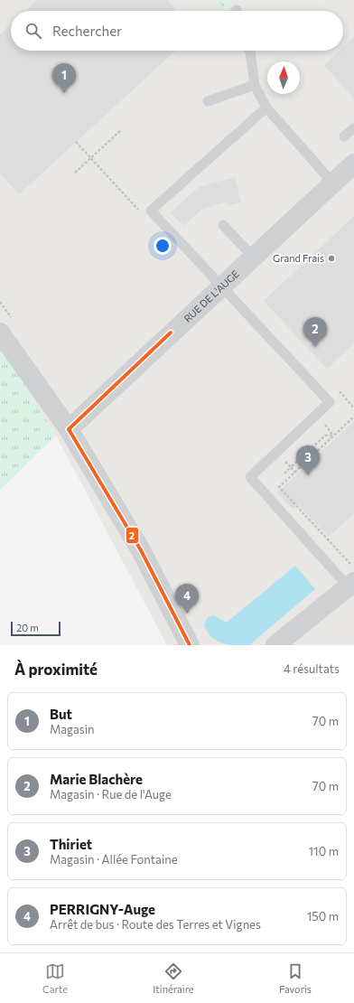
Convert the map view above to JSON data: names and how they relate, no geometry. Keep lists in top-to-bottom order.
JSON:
{
  "streets": {
    "street": ["RUE DE L'AUGE"]
  },
  "places": ["Grand Frais"],
  "lines": ["transit line 2"],
  "scale_bar": "20 m",
  "north": "top",
  "page": {
    "search": "Rechercher",
    "pins": [
      "1",
      "2",
      "3",
      "4"
    ],
    "scale": "20 m",
    "heading": ["À proximité", "4 résultats"],
    "list": [
      {
        "mark": "1",
        "name": "But",
        "note": "Magasin",
        "value": "70 m"
      },
      {
        "mark": "2",
        "name": "Marie Blachère",
        "note": "Magasin · Rue de l'Auge",
        "value": "70 m"
      },
      {
        "mark": "3",
        "name": "Thiriet",
        "note": "Magasin · Allée Fontaine",
        "value": "110 m"
      },
      {
        "mark": "4",
        "name": "PERRIGNY-Auge",
        "note": "Arrêt de bus · Route des Terres et Vignes",
        "value": "150 m"
      }
    ],
    "nav": ["Carte", "Itinéraire", "Favoris"]
  }
}
